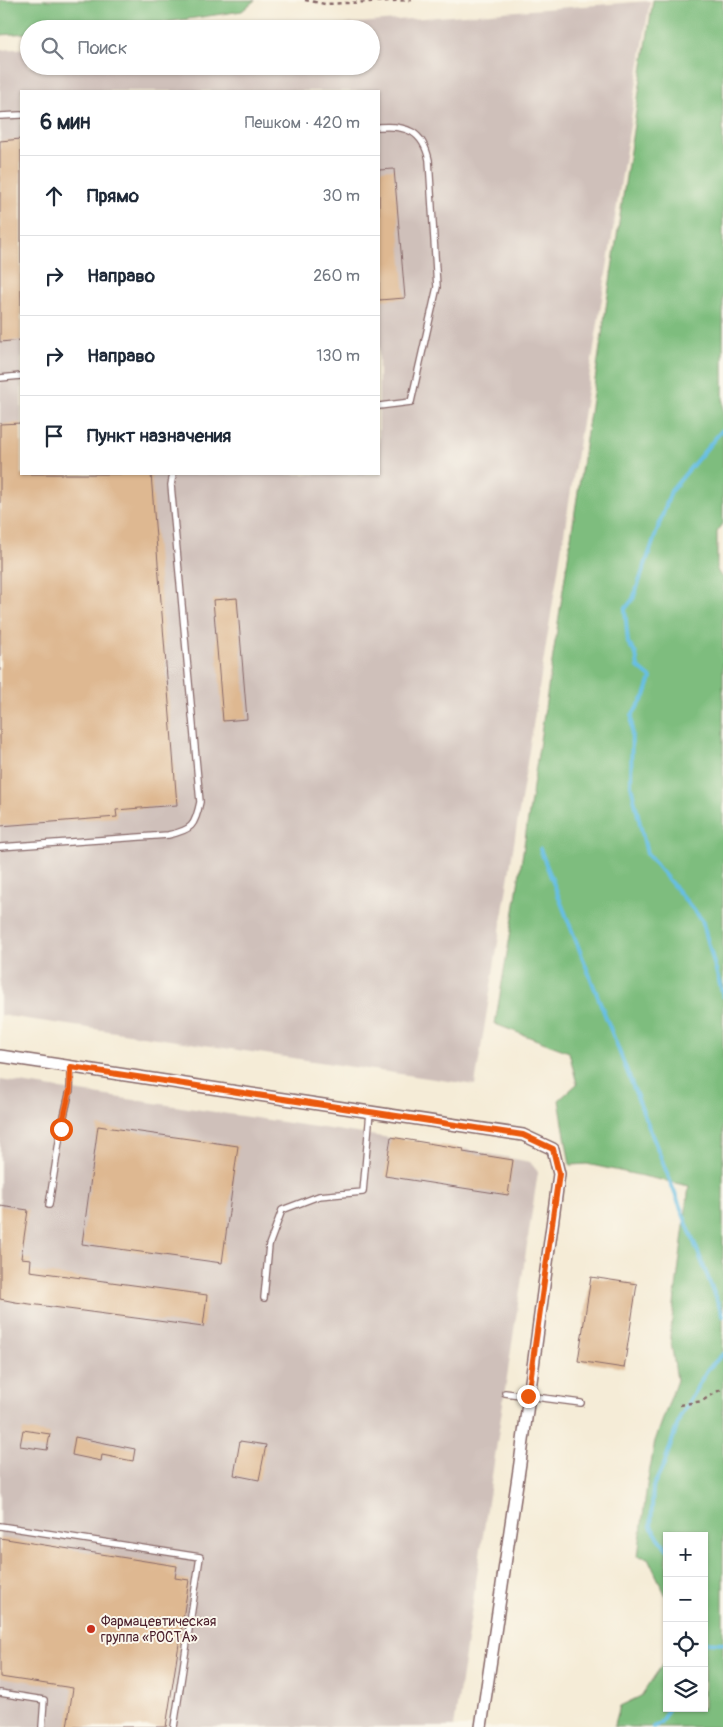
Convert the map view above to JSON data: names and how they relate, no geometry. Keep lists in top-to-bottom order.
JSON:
{
  "places": ["Фармацевтическая группа «РОСТА»"],
  "page": {
    "search": "Поиск",
    "heading": ["6 мин", "Пешком · 420 m"],
    "list": [
      ["Прямо", "30 m"],
      ["Направо", "260 m"],
      ["Направо", "130 m"],
      "Пункт назначения"
    ],
    "map_buttons": ["+", "−"]
  }
}
